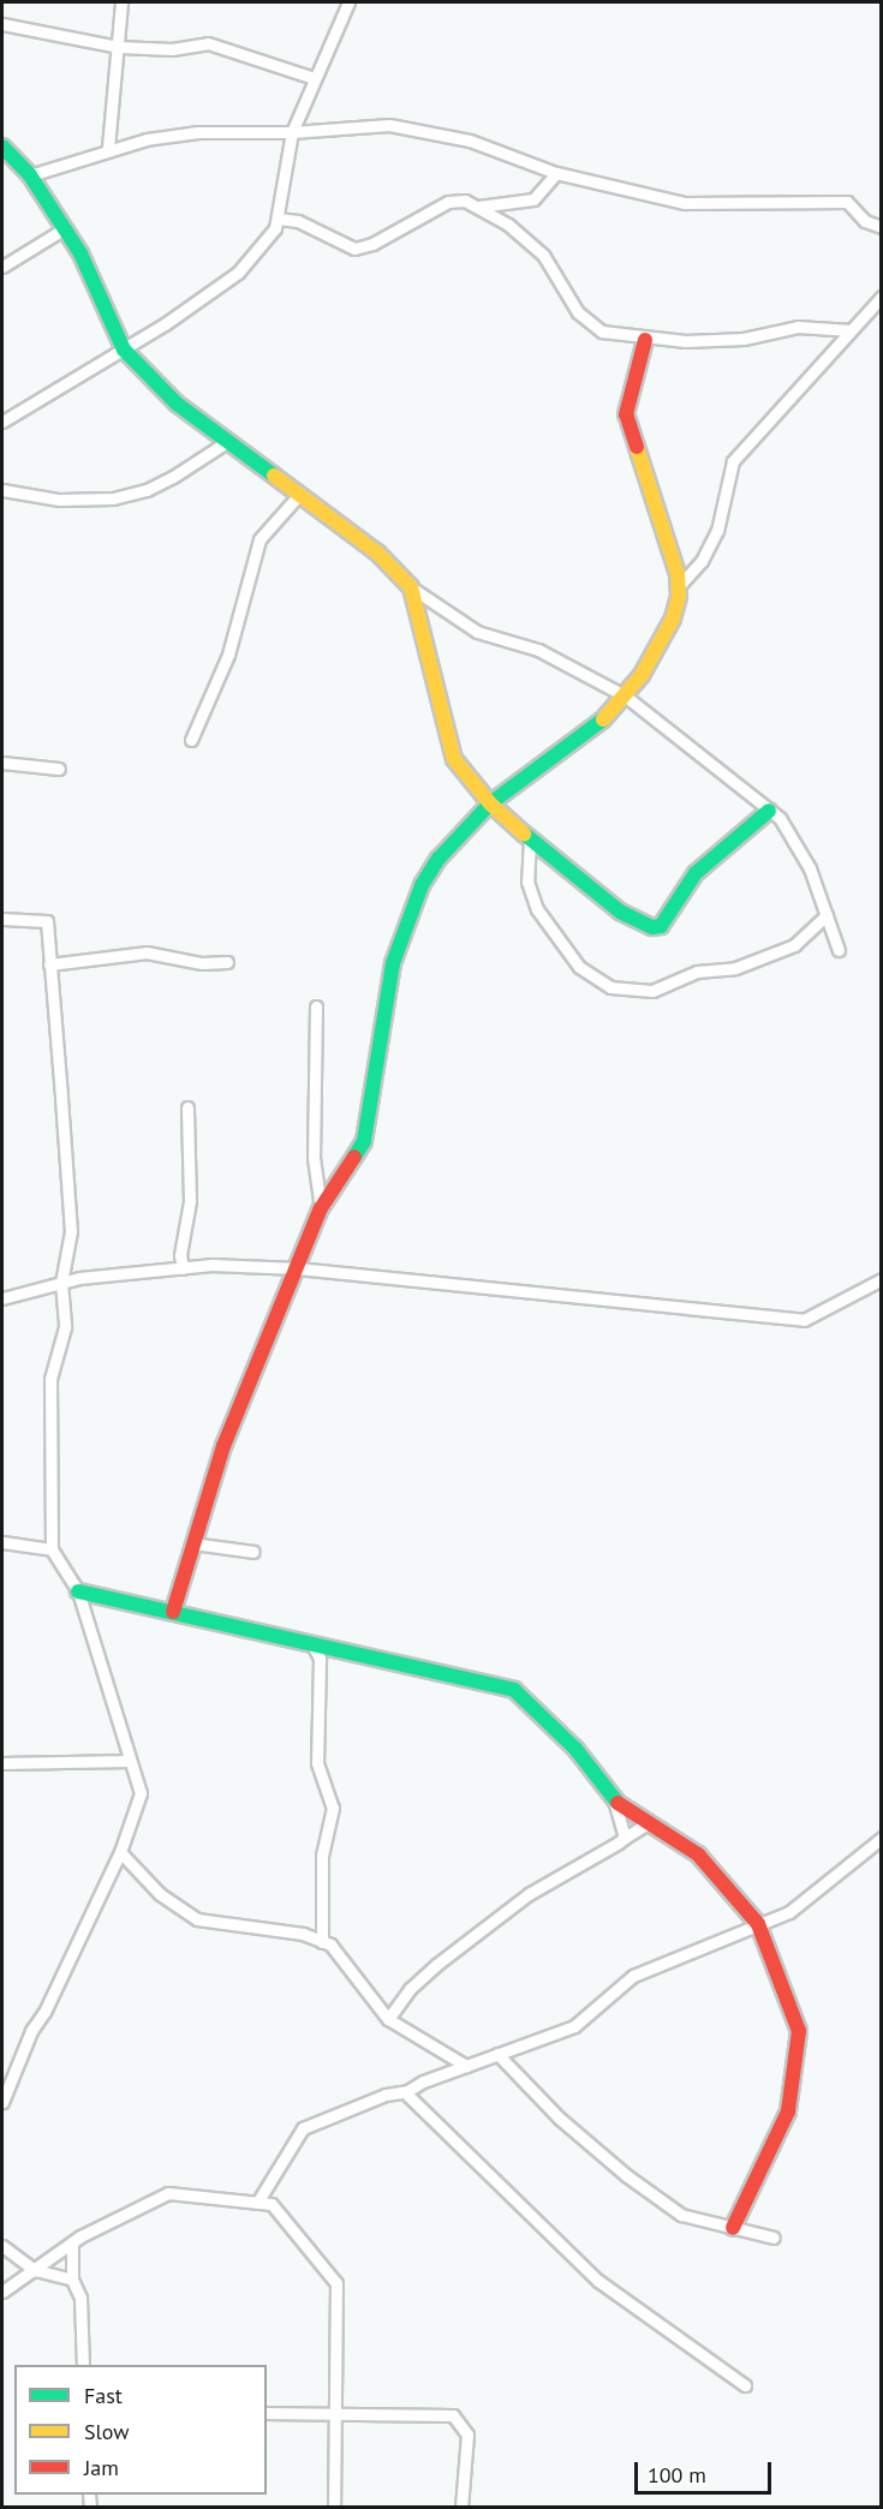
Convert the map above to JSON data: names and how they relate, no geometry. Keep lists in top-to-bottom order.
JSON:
{
  "legend": ["Fast", "Slow", "Jam"],
  "scale_bar": "100 m"
}
